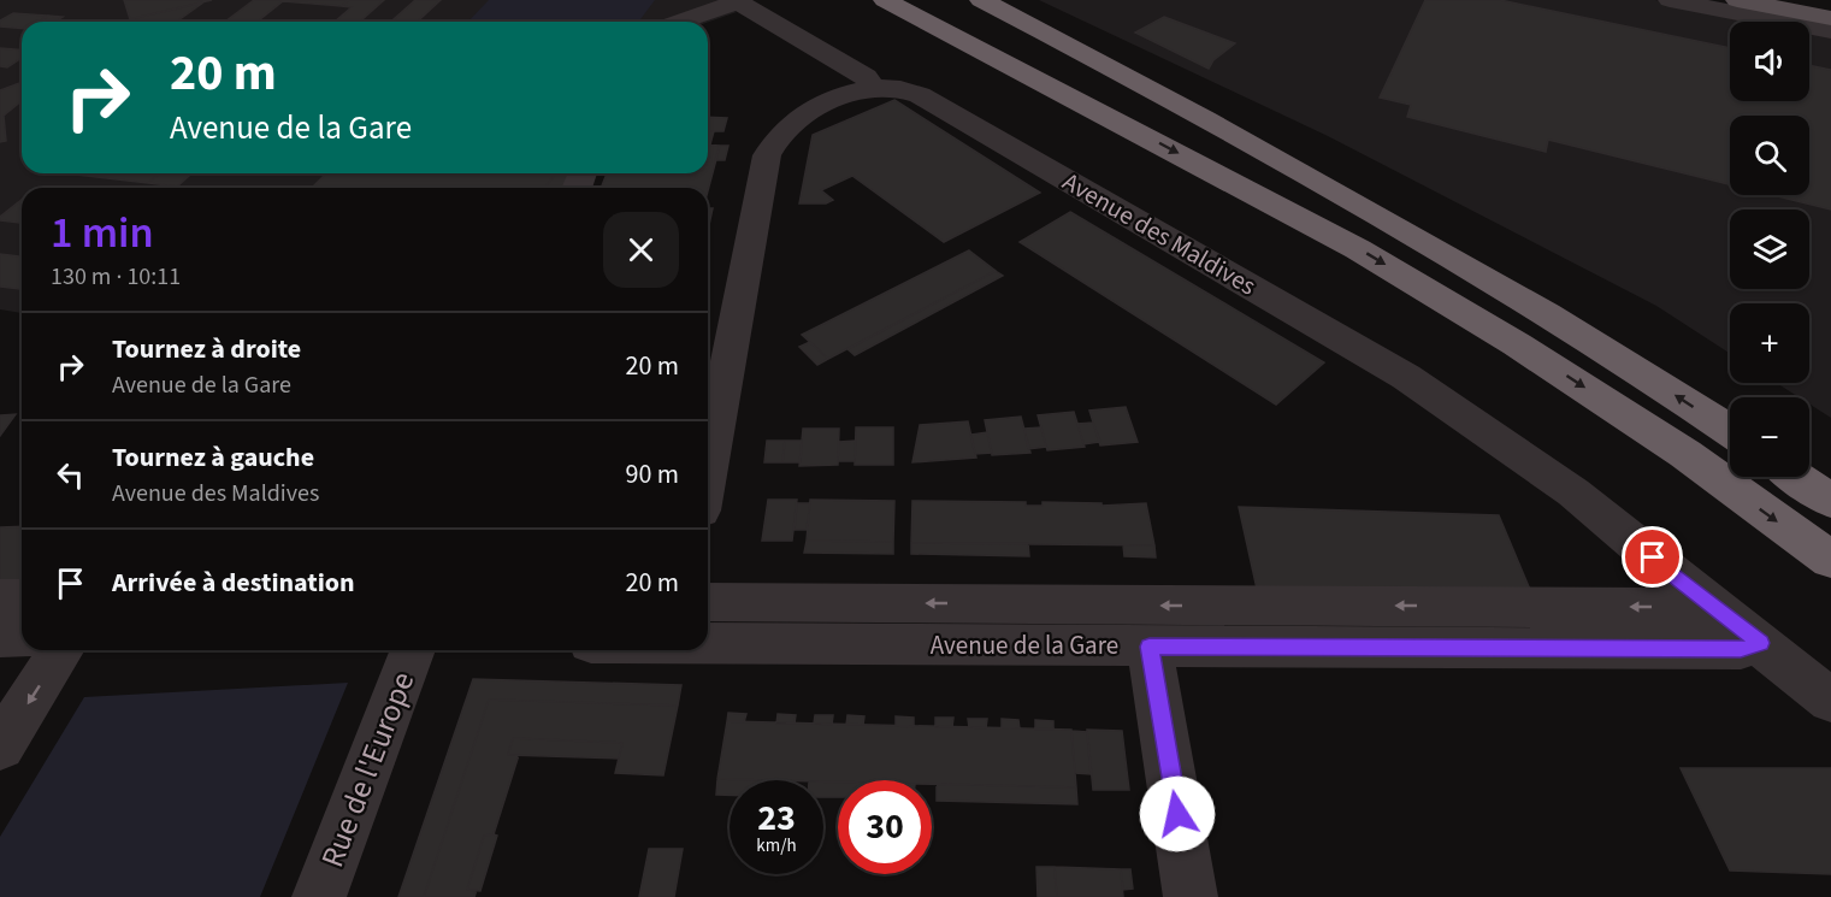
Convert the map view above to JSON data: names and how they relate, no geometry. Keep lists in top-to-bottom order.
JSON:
{
  "streets": {
    "street": ["Avenue des Maldives", "Avenue de la Gare", "Rue de l'Europe"]
  },
  "crossings": [
    ["Avenue des Maldives", "Avenue de la Gare"]
  ],
  "page": {
    "map_buttons": ["+", "−"],
    "turn": ["20 m", "Avenue de la Gare"],
    "heading": ["1 min", "130 m · 10:11"],
    "list": [
      {
        "name": "Tournez à droite",
        "note": "Avenue de la Gare",
        "value": "20 m"
      },
      {
        "name": "Tournez à gauche",
        "note": "Avenue des Maldives",
        "value": "90 m"
      },
      {
        "name": "Arrivée à destination",
        "value": "20 m"
      }
    ],
    "speed": "23 km/h",
    "limit": "30"
  }
}
